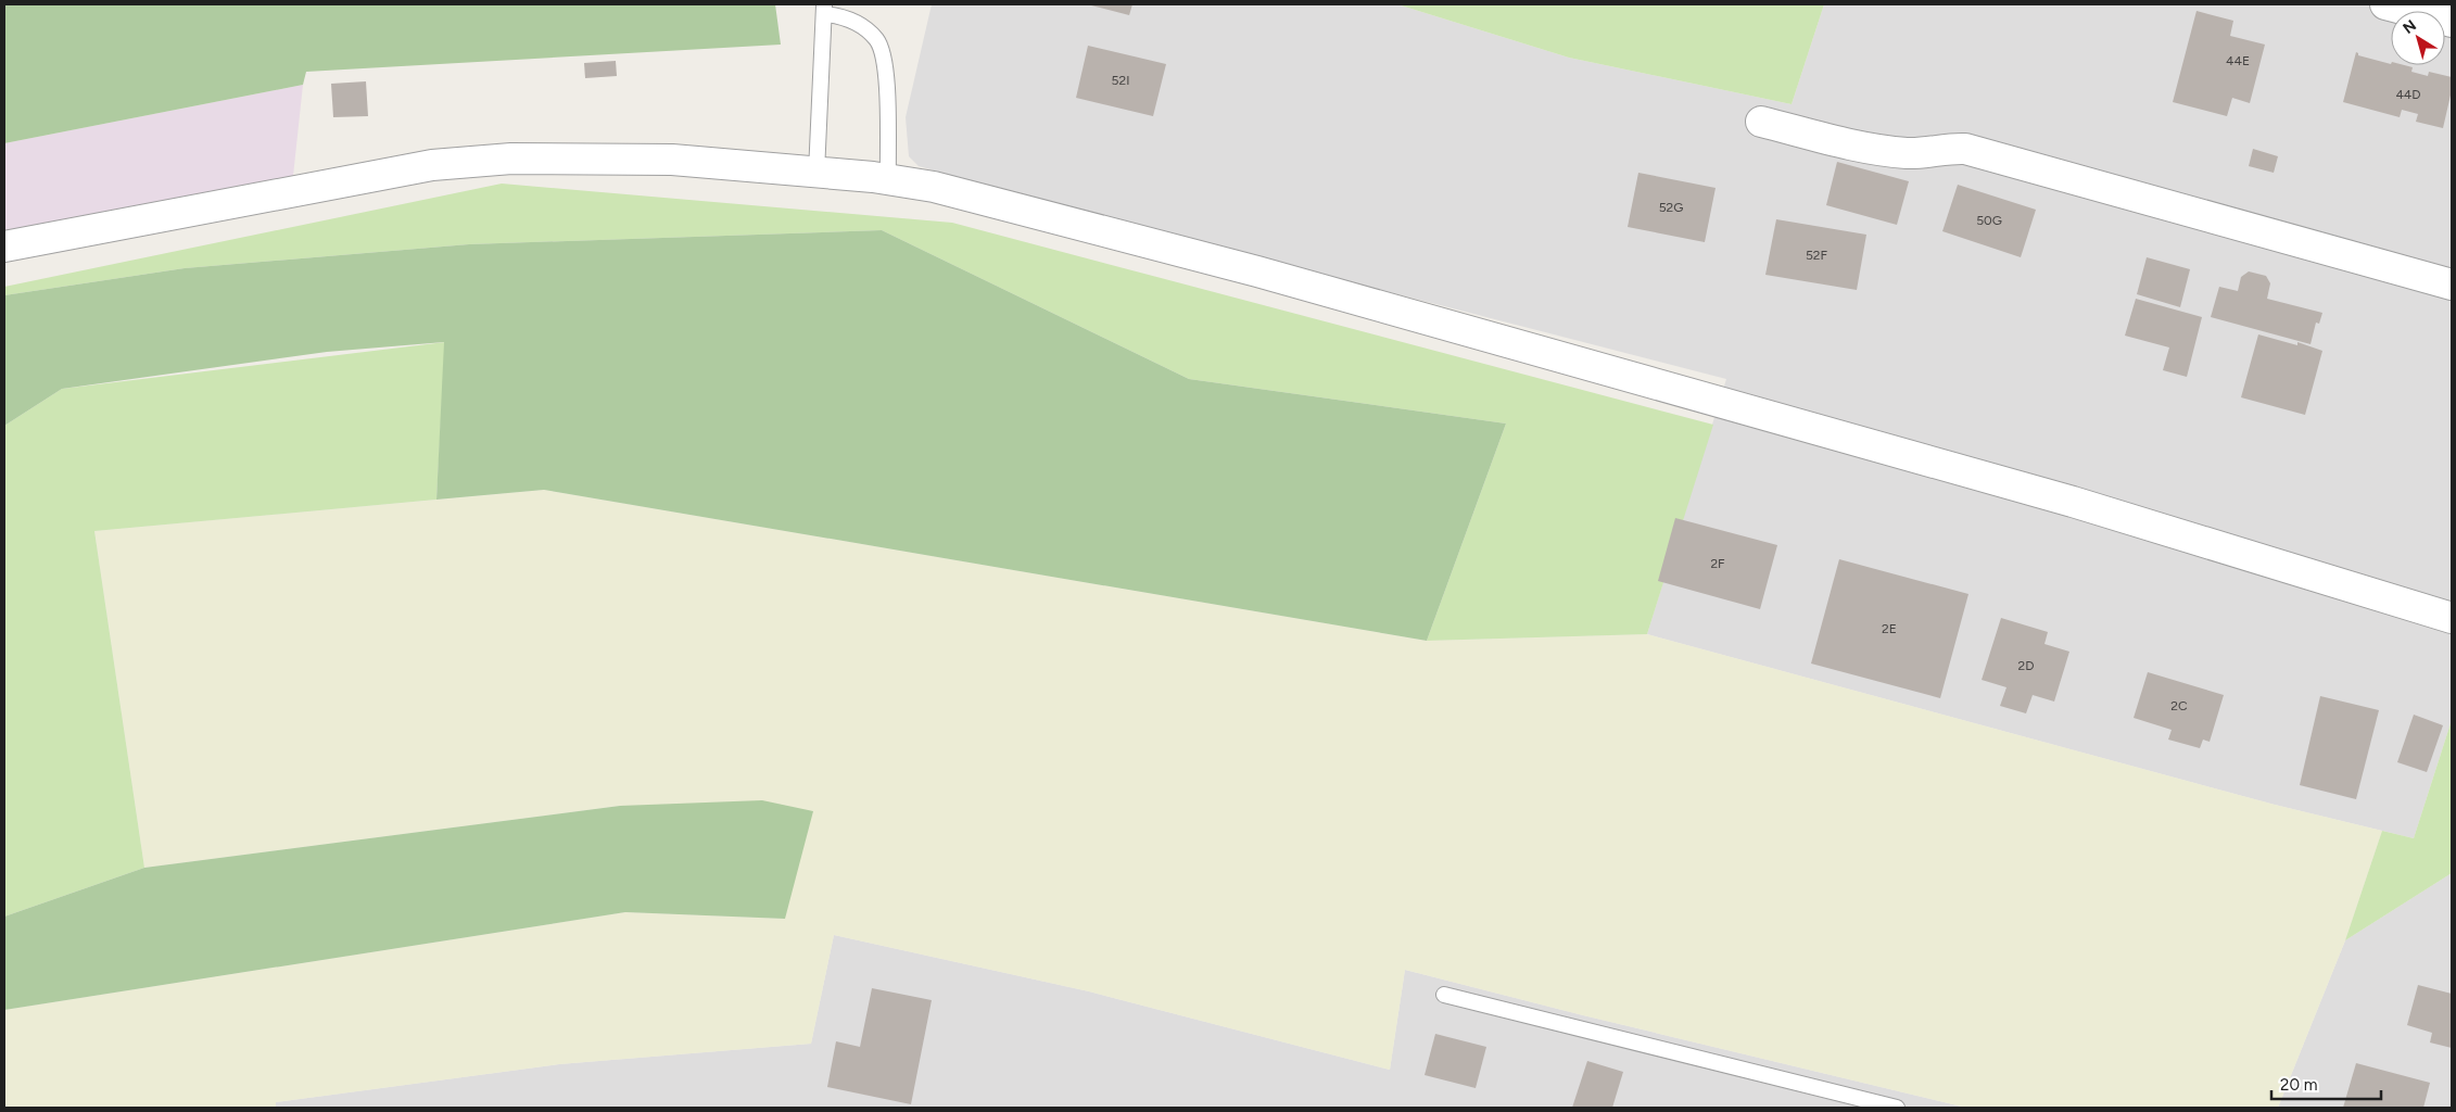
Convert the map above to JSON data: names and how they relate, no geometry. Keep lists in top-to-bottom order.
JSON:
{
  "house_numbers": [
    "44E",
    "52I",
    "44D",
    "52G",
    "50G",
    "52F",
    "2F",
    "2E",
    "2D",
    "2C"
  ],
  "scale_bar": "20 m",
  "north": "top left"
}
